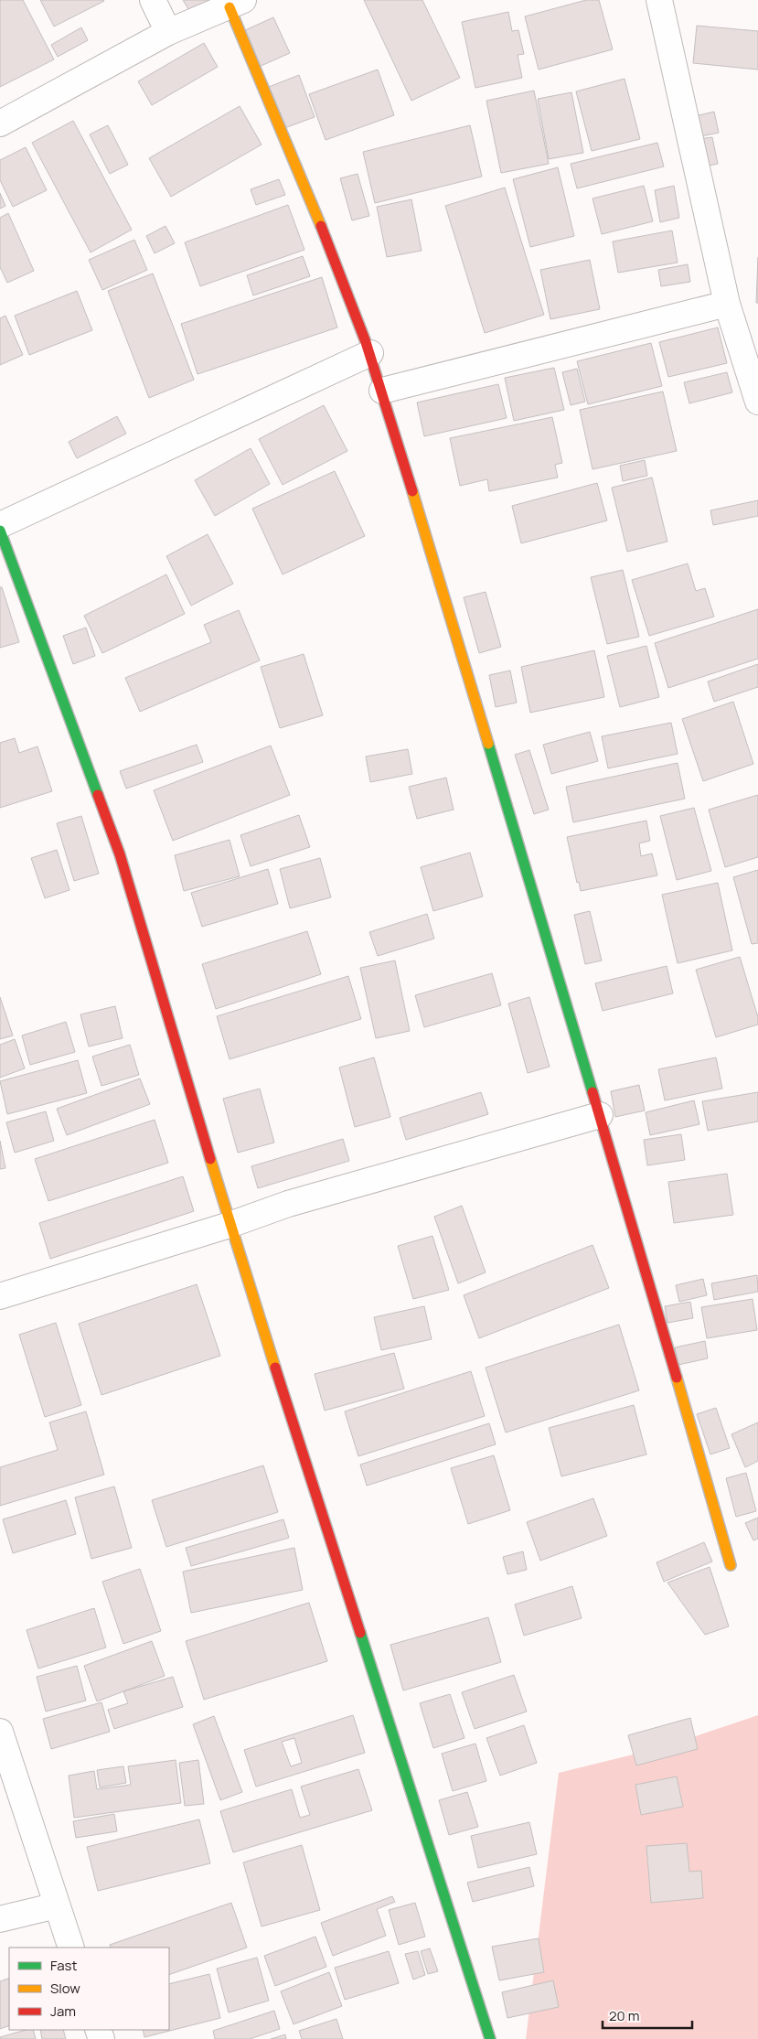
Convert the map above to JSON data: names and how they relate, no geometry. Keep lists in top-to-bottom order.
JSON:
{
  "legend": ["Fast", "Slow", "Jam"],
  "scale_bar": "20 m"
}
